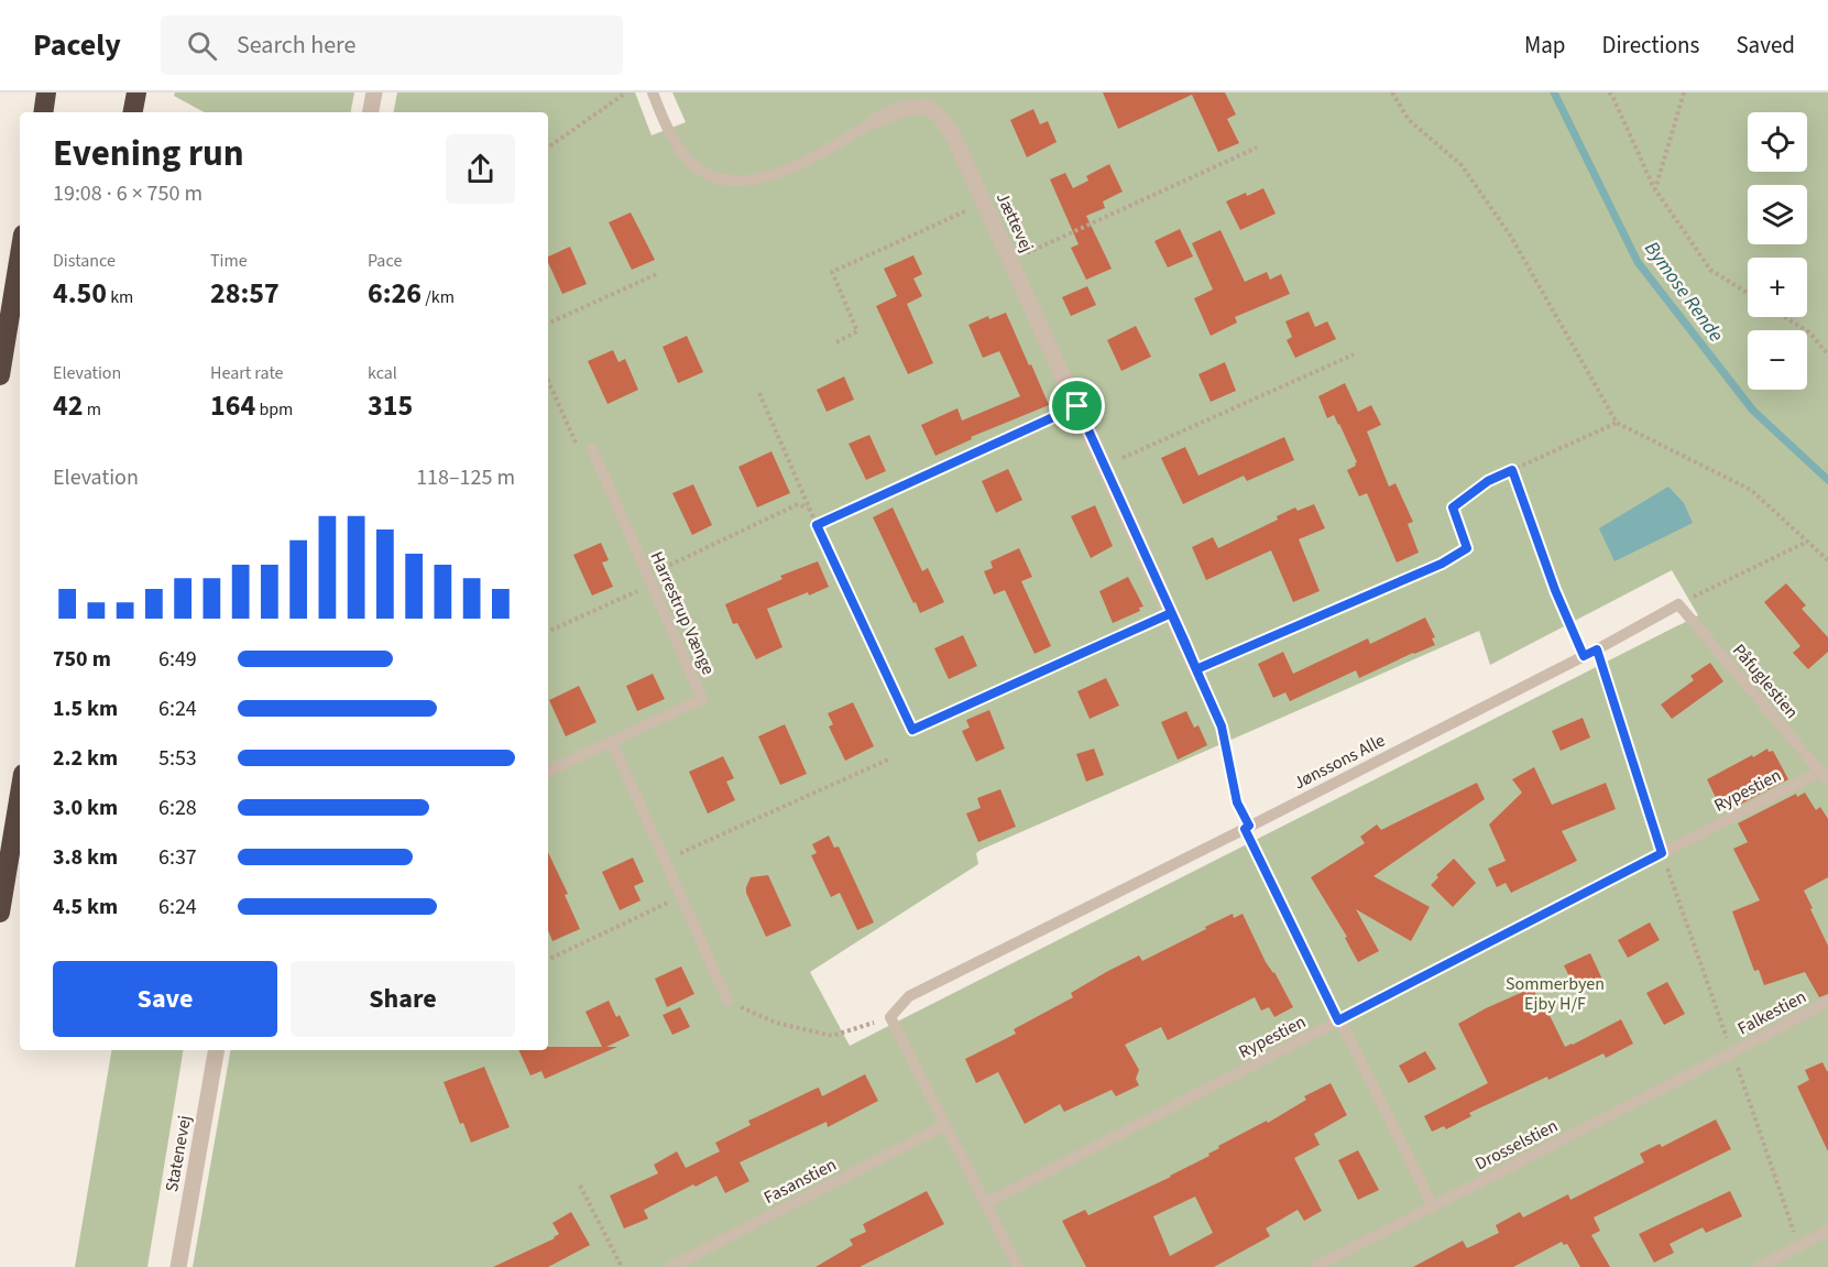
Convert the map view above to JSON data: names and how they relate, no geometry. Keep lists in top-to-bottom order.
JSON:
{
  "streets": {
    "street": ["Jættevej", "Statenevej"],
    "lane": [
      "Harrestrup Vænge",
      "Påfuglestien",
      "Jønssons Alle",
      "Rypestien",
      "Falkestien",
      "Drosselstien",
      "Fasanstien"
    ]
  },
  "crossings": [
    ["Påfuglestien", "Jønssons Alle"],
    ["Påfuglestien", "Rypestien"],
    ["Falkestien", "Drosselstien"]
  ],
  "water": ["Bymose Rende"],
  "parks": ["Sommerbyen Ejby H/F"],
  "page": {
    "header": "Pacely",
    "search": "Search here",
    "nav": ["Map", "Directions", "Saved"],
    "map_buttons": ["+", "−"],
    "heading": ["Evening run", "19:08 · 6 × 750 m"],
    "stats": [
      ["Distance", "4.50 km"],
      ["Time", "28:57"],
      ["Pace", "6:26 /km"],
      ["Elevation", "42 m"],
      ["Heart rate", "164 bpm"],
      ["kcal", "315"]
    ],
    "chart": ["Elevation", "118–125 m"],
    "list": [
      {
        "name": "750 m",
        "note": "6:49"
      },
      {
        "name": "1.5 km",
        "note": "6:24"
      },
      {
        "name": "2.2 km",
        "note": "5:53"
      },
      {
        "name": "3.0 km",
        "note": "6:28"
      },
      {
        "name": "3.8 km",
        "note": "6:37"
      },
      {
        "name": "4.5 km",
        "note": "6:24"
      }
    ],
    "buttons": ["Save", "Share"]
  }
}
